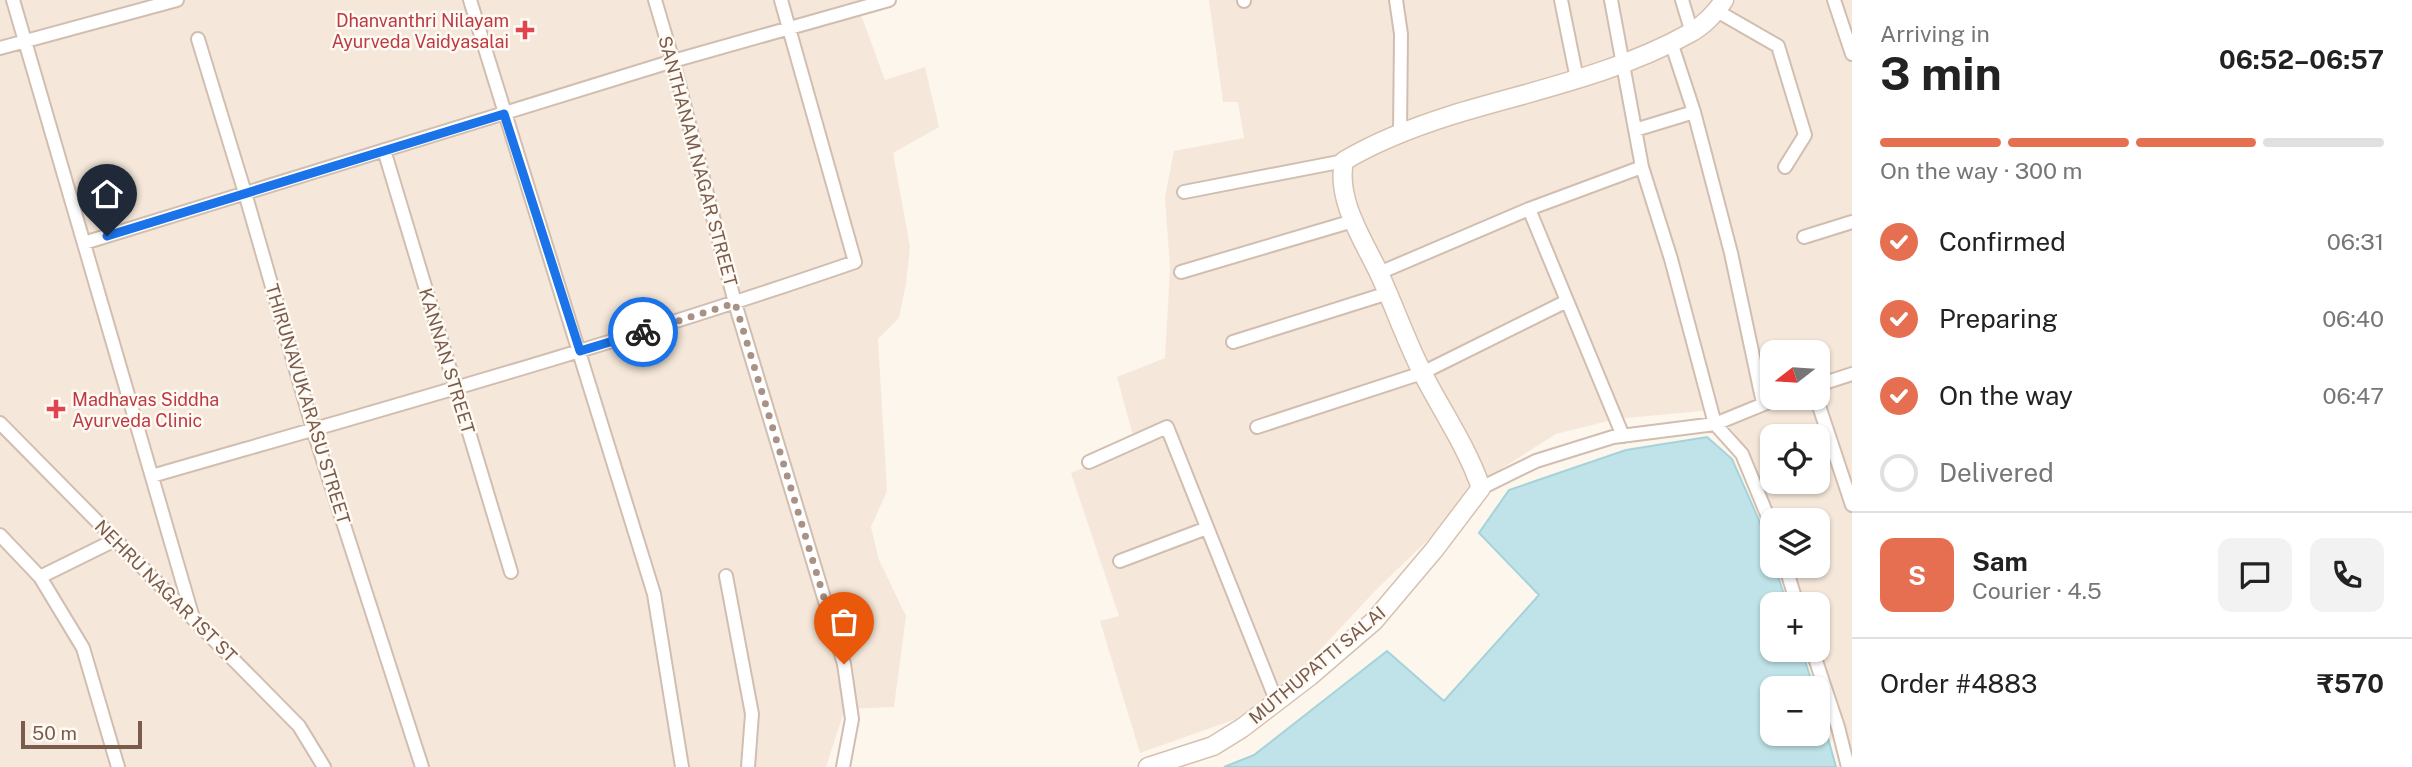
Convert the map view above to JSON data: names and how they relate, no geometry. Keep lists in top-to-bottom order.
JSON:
{
  "streets": {
    "street": [
      "SANTHANAM NAGAR STREET",
      "KANNAN STREET",
      "THIRUNAVUKARASU STREET",
      "NEHRU NAGAR 1ST ST",
      "MUTHUPATTI SALAI"
    ]
  },
  "places": {
    "health": ["Dhanvanthri Nilayam Ayurveda Vaidyasalai", "Madhavas Siddha Ayurveda Clinic"]
  },
  "scale_bar": "50 m",
  "north": "left",
  "page": {
    "heading": ["3 min", "Arriving in", "06:52–06:57"],
    "panel": [
      "Sam",
      "Courier · 4.5",
      "Order #4883",
      "₹570"
    ],
    "bar": "On the way · 300 m",
    "list": [
      ["Confirmed", "06:31"],
      ["Preparing", "06:40"],
      ["On the way", "06:47"],
      "Delivered"
    ],
    "map_buttons": ["+", "−"],
    "round": "S",
    "scale": "50 m"
  }
}
